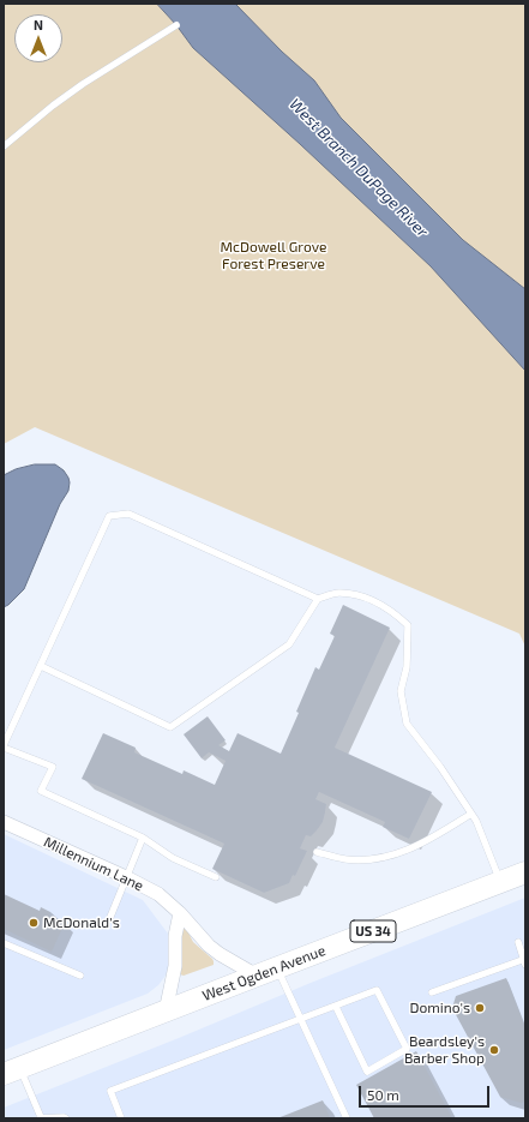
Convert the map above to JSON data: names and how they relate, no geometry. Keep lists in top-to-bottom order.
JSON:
{
  "streets": {
    "main road": ["US 34", "West Ogden Avenue"],
    "street": ["Millennium Lane"]
  },
  "crossings": [
    ["Millennium Lane", "West Ogden Avenue"]
  ],
  "water": ["West Branch DuPage River"],
  "parks": ["McDowell Grove Forest Preserve"],
  "places": ["McDonald's", "Domino's", "Beardsley's Barber Shop"],
  "scale_bar": "50 m",
  "north": "top"
}
